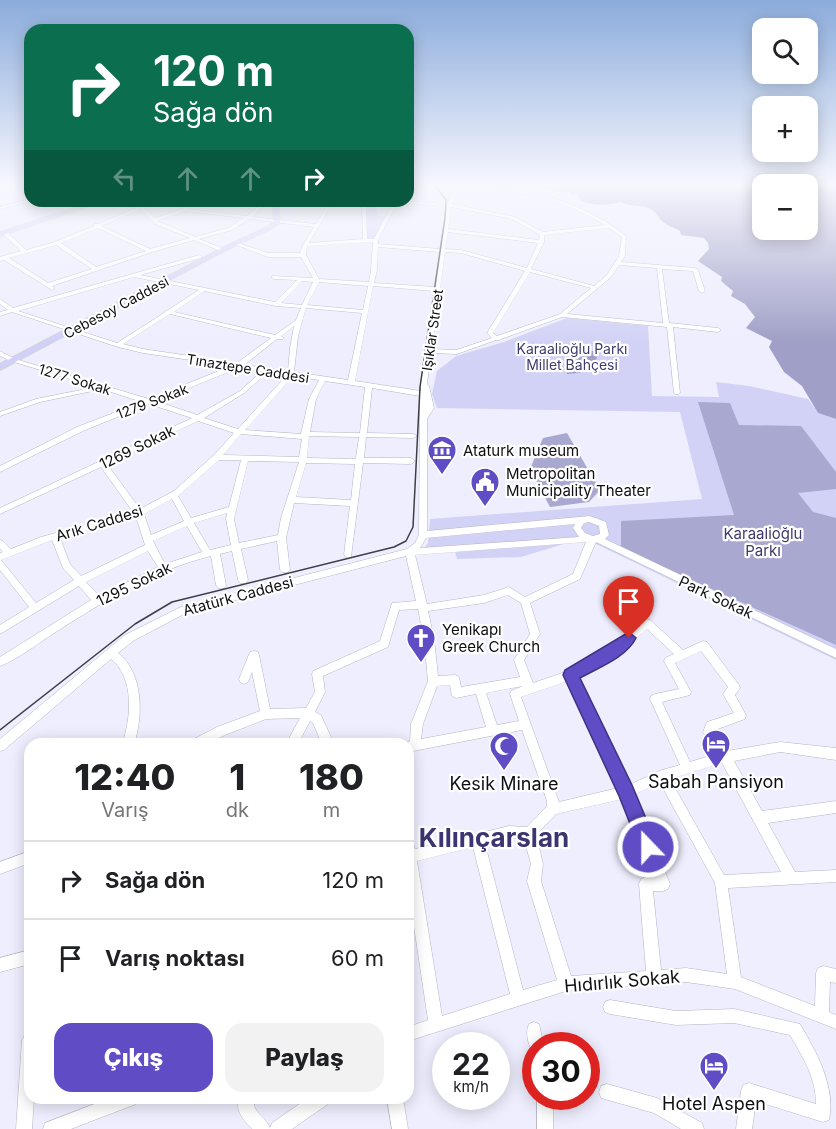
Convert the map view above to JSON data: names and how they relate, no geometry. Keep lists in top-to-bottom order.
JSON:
{
  "streets": {
    "main road": ["Cebesoy Caddesi"],
    "street": [
      "Işıklar Street",
      "Tınaztepe Caddesi",
      "1277 Sokak",
      "1279 Sokak",
      "1269 Sokak",
      "Arık Caddesi",
      "1295 Sokak",
      "Atatürk Caddesi",
      "Park Sokak",
      "Hıdırlık Sokak"
    ]
  },
  "crossings": [
    ["Cebesoy Caddesi", "Tınaztepe Caddesi"],
    ["Cebesoy Caddesi", "1277 Sokak"],
    ["Tınaztepe Caddesi", "1279 Sokak"],
    ["Tınaztepe Caddesi", "1269 Sokak"],
    ["Tınaztepe Caddesi", "Arık Caddesi"],
    ["1277 Sokak", "1279 Sokak"],
    ["1277 Sokak", "1269 Sokak"],
    ["1277 Sokak", "Arık Caddesi"],
    ["Atatürk Caddesi", "Park Sokak"]
  ],
  "districts": ["Kılınçarslan"],
  "parks": ["Karaalioğlu Parkı Millet Bahçesi", "Karaalioğlu Parkı"],
  "places": {
    "museum": ["Ataturk museum"],
    "public building": ["Metropolitan Municipality Theater"],
    "church": ["Yenikapı Greek Church"],
    "hotel": ["Sabah Pansiyon", "Hotel Aspen"],
    "mosque": ["Kesik Minare"]
  },
  "page": {
    "map_buttons": ["+", "−"],
    "turn": ["120 m", "Sağa dön"],
    "eta": [
      "12:40",
      "Varış",
      "1",
      "dk",
      "180",
      "m"
    ],
    "list": [
      {
        "name": "Sağa dön",
        "value": "120 m"
      },
      {
        "name": "Varış noktası",
        "value": "60 m"
      }
    ],
    "buttons": ["Çıkış", "Paylaş"],
    "speed": "22 km/h",
    "limit": "30"
  }
}
